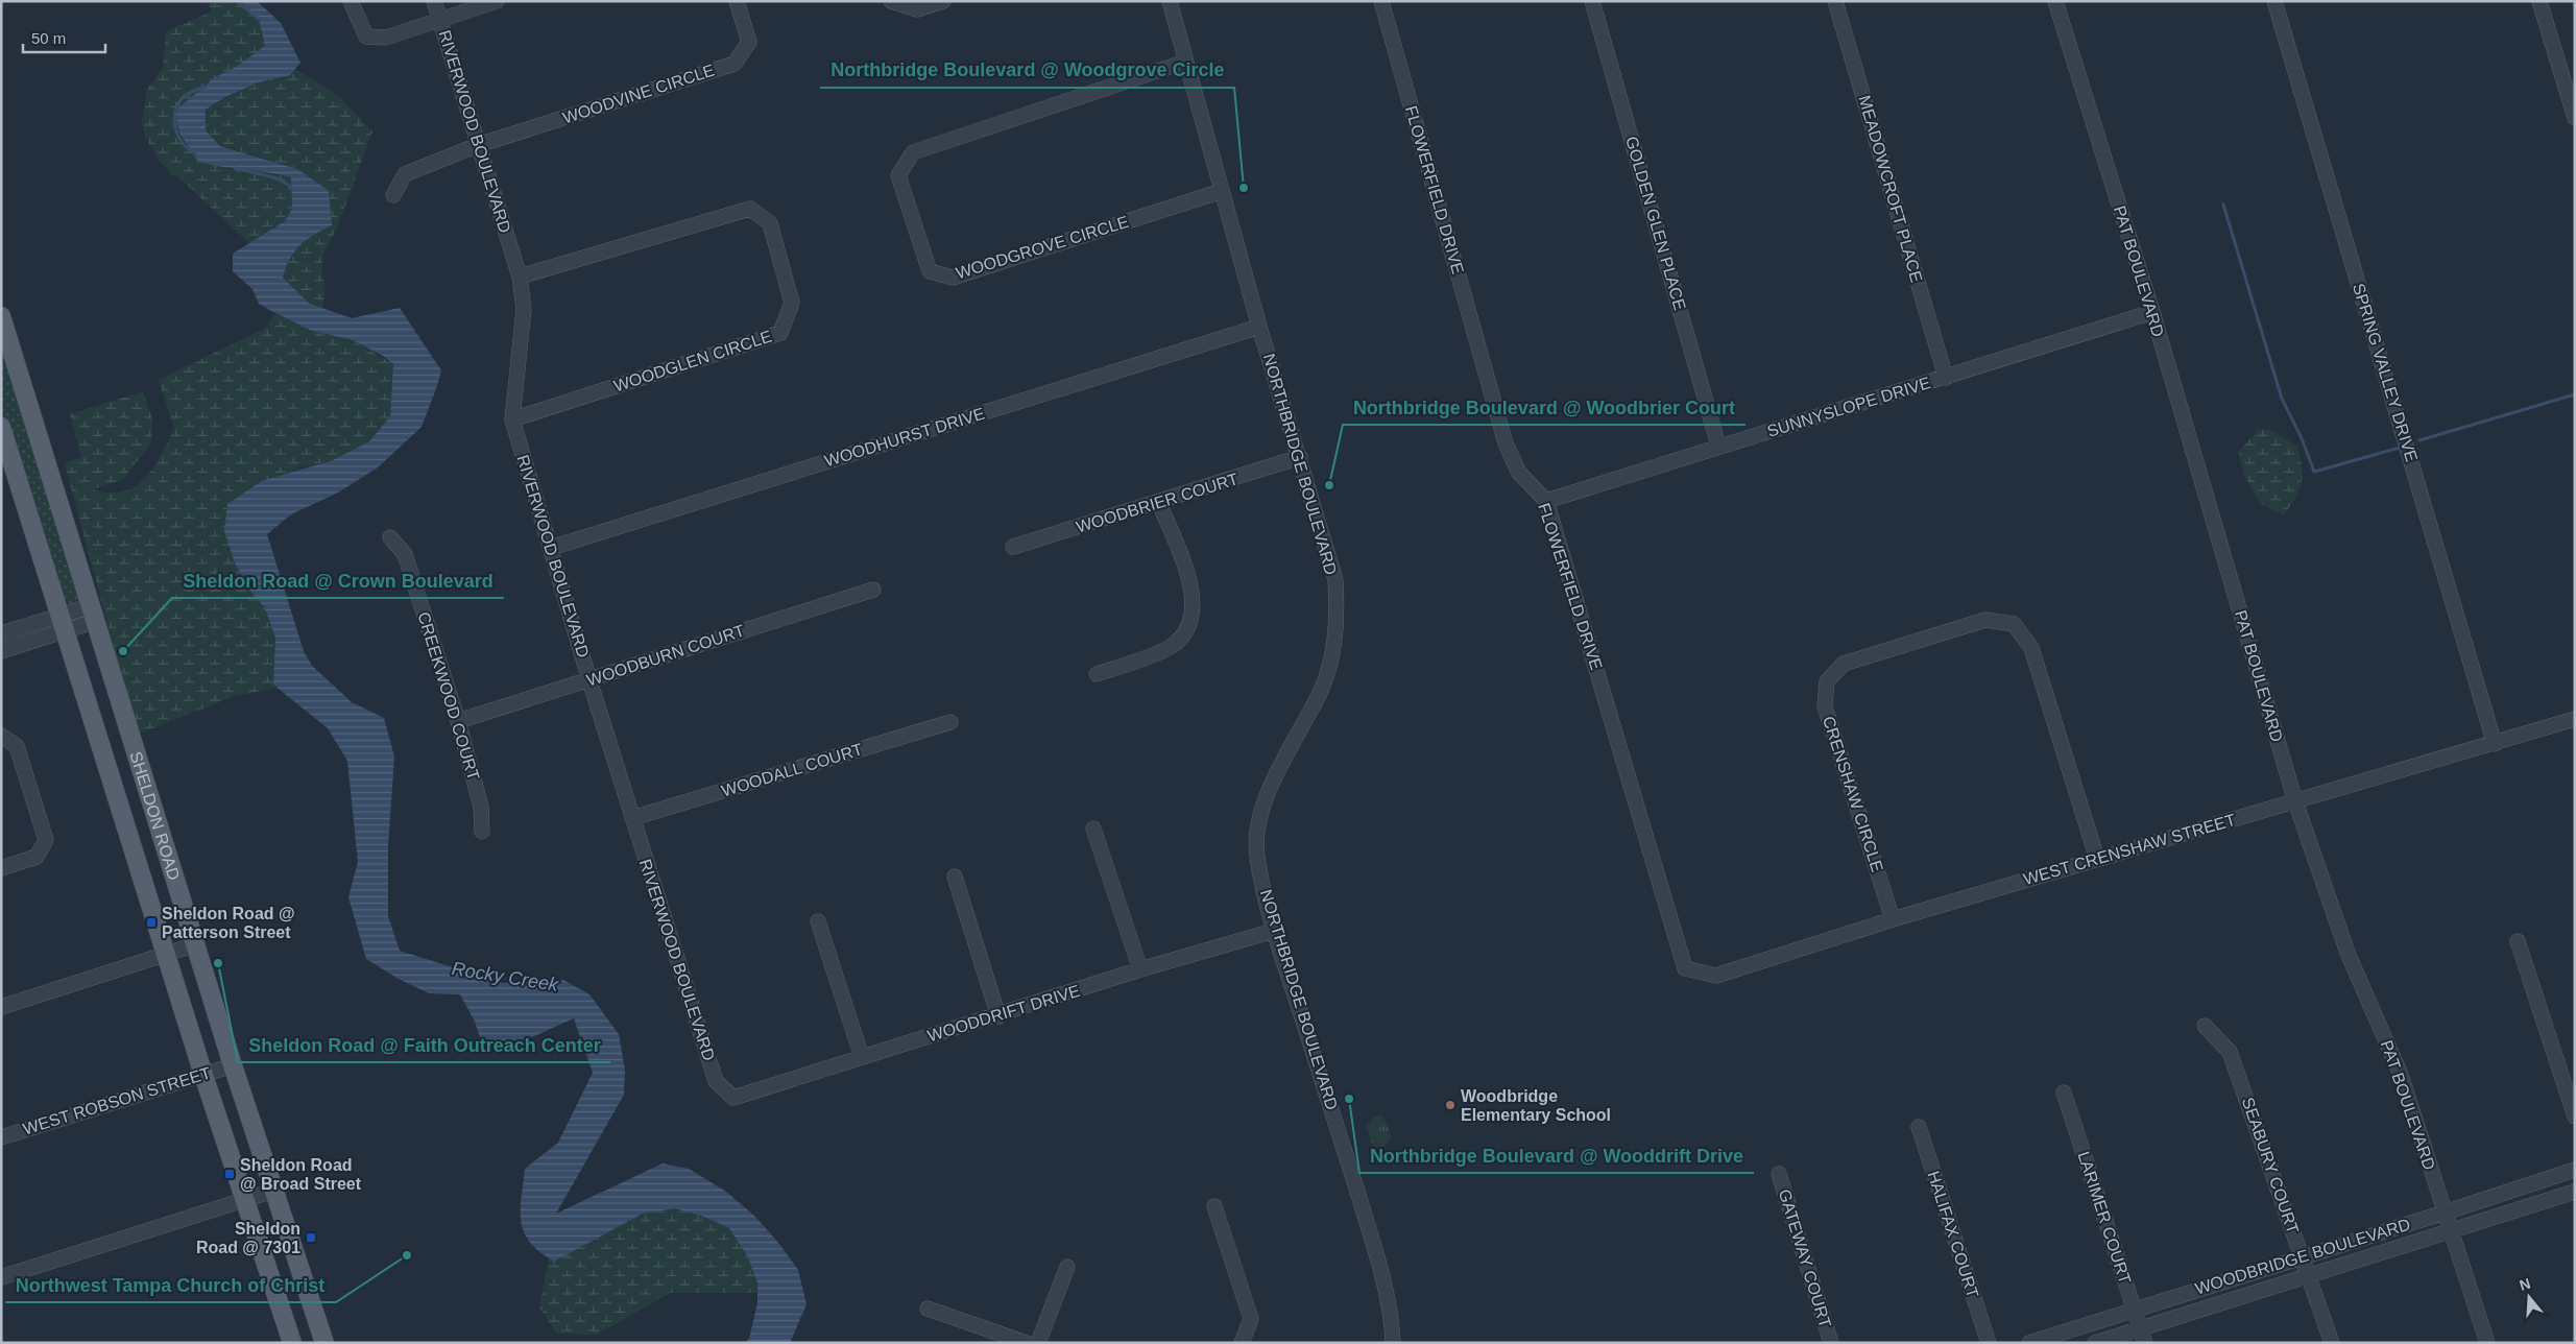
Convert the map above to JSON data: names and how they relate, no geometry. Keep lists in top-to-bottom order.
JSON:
{
  "streets": {
    "main road": ["SHELDON ROAD"],
    "street": [
      "WOODVINE CIRCLE",
      "RIVERWOOD BOULEVARD",
      "MEADOWCROFT PLACE",
      "FLOWERFIELD DRIVE",
      "GOLDEN GLEN PLACE",
      "WOODGROVE CIRCLE",
      "PAT BOULEVARD",
      "WOODGLEN CIRCLE",
      "SPRING VALLEY DRIVE",
      "SUNNYSLOPE DRIVE",
      "WOODHURST DRIVE",
      "NORTHBRIDGE BOULEVARD",
      "WOODBRIER COURT",
      "WOODBURN COURT",
      "CREEKWOOD COURT",
      "WOODALL COURT",
      "CRENSHAW CIRCLE",
      "WEST CRENSHAW STREET",
      "WOODDRIFT DRIVE",
      "WEST ROBSON STREET",
      "SEABURY COURT",
      "LARIMER COURT",
      "HALIFAX COURT",
      "WOODBRIDGE BOULEVARD",
      "GATEWAY COURT"
    ]
  },
  "crossings": [
    ["WOODVINE CIRCLE", "RIVERWOOD BOULEVARD"],
    ["RIVERWOOD BOULEVARD", "WOODGLEN CIRCLE"],
    ["RIVERWOOD BOULEVARD", "WOODHURST DRIVE"],
    ["RIVERWOOD BOULEVARD", "WOODBURN COURT"],
    ["RIVERWOOD BOULEVARD", "WOODALL COURT"],
    ["RIVERWOOD BOULEVARD", "WOODDRIFT DRIVE"],
    ["MEADOWCROFT PLACE", "SUNNYSLOPE DRIVE"],
    ["FLOWERFIELD DRIVE", "SUNNYSLOPE DRIVE"],
    ["FLOWERFIELD DRIVE", "WEST CRENSHAW STREET"],
    ["GOLDEN GLEN PLACE", "SUNNYSLOPE DRIVE"],
    ["WOODGROVE CIRCLE", "NORTHBRIDGE BOULEVARD"],
    ["PAT BOULEVARD", "SUNNYSLOPE DRIVE"],
    ["PAT BOULEVARD", "WEST CRENSHAW STREET"],
    ["PAT BOULEVARD", "WOODBRIDGE BOULEVARD"],
    ["SPRING VALLEY DRIVE", "WEST CRENSHAW STREET"],
    ["WOODHURST DRIVE", "NORTHBRIDGE BOULEVARD"],
    ["NORTHBRIDGE BOULEVARD", "WOODBRIER COURT"],
    ["NORTHBRIDGE BOULEVARD", "WOODDRIFT DRIVE"],
    ["WOODBURN COURT", "CREEKWOOD COURT"],
    ["CRENSHAW CIRCLE", "WEST CRENSHAW STREET"],
    ["SHELDON ROAD", "WEST ROBSON STREET"],
    ["SEABURY COURT", "WOODBRIDGE BOULEVARD"],
    ["LARIMER COURT", "WOODBRIDGE BOULEVARD"]
  ],
  "water": ["Rocky Creek"],
  "places": {
    "other": [
      "Northbridge Boulevard @ Woodgrove Circle",
      "Northbridge Boulevard @ Woodbrier Court",
      "Sheldon Road @ Crown Boulevard",
      "Sheldon Road @ Faith Outreach Center",
      "Northbridge Boulevard @ Wooddrift Drive",
      "Woodbridge Elementary School",
      "Northwest Tampa Church of Christ"
    ],
    "transit": ["Sheldon Road @ Patterson Street", "Sheldon Road @ Broad Street", "Sheldon Road @ 7301"]
  },
  "scale_bar": "50 m",
  "north": "top"
}
